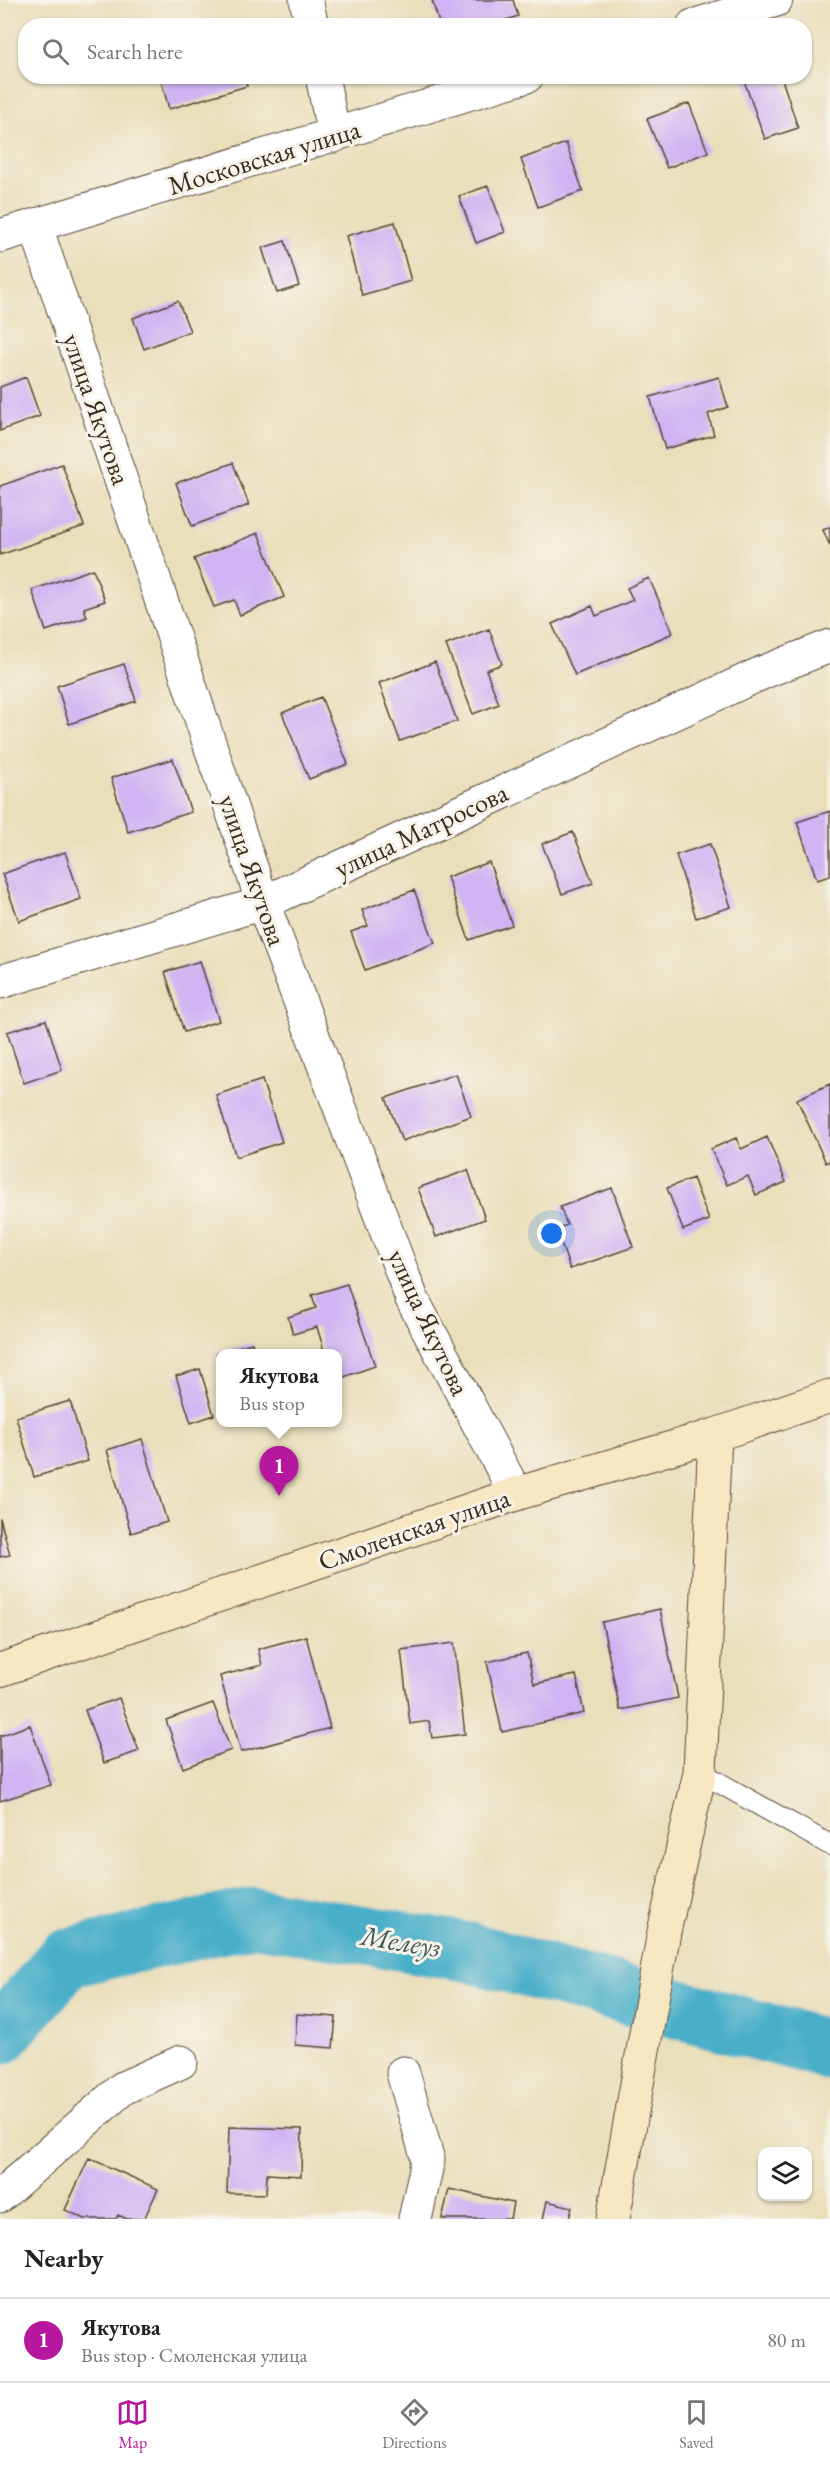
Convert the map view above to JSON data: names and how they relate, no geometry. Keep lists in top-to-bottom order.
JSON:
{
  "streets": {
    "main road": ["Смоленская улица"],
    "street": ["Московская улица", "улица Якутова", "улица Матросова"]
  },
  "crossings": [
    ["Московская улица", "улица Якутова"],
    ["улица Якутова", "улица Матросова"],
    ["улица Якутова", "Смоленская улица"]
  ],
  "water": ["Мелеуз"],
  "page": {
    "search": "Search here",
    "popup": ["Якутова", "Bus stop"],
    "pins": "1",
    "heading": "Nearby",
    "list": [
      {
        "mark": "1",
        "name": "Якутова",
        "note": "Bus stop · Смоленская улица",
        "value": "80 m"
      }
    ],
    "nav": ["Map", "Directions", "Saved"]
  }
}
